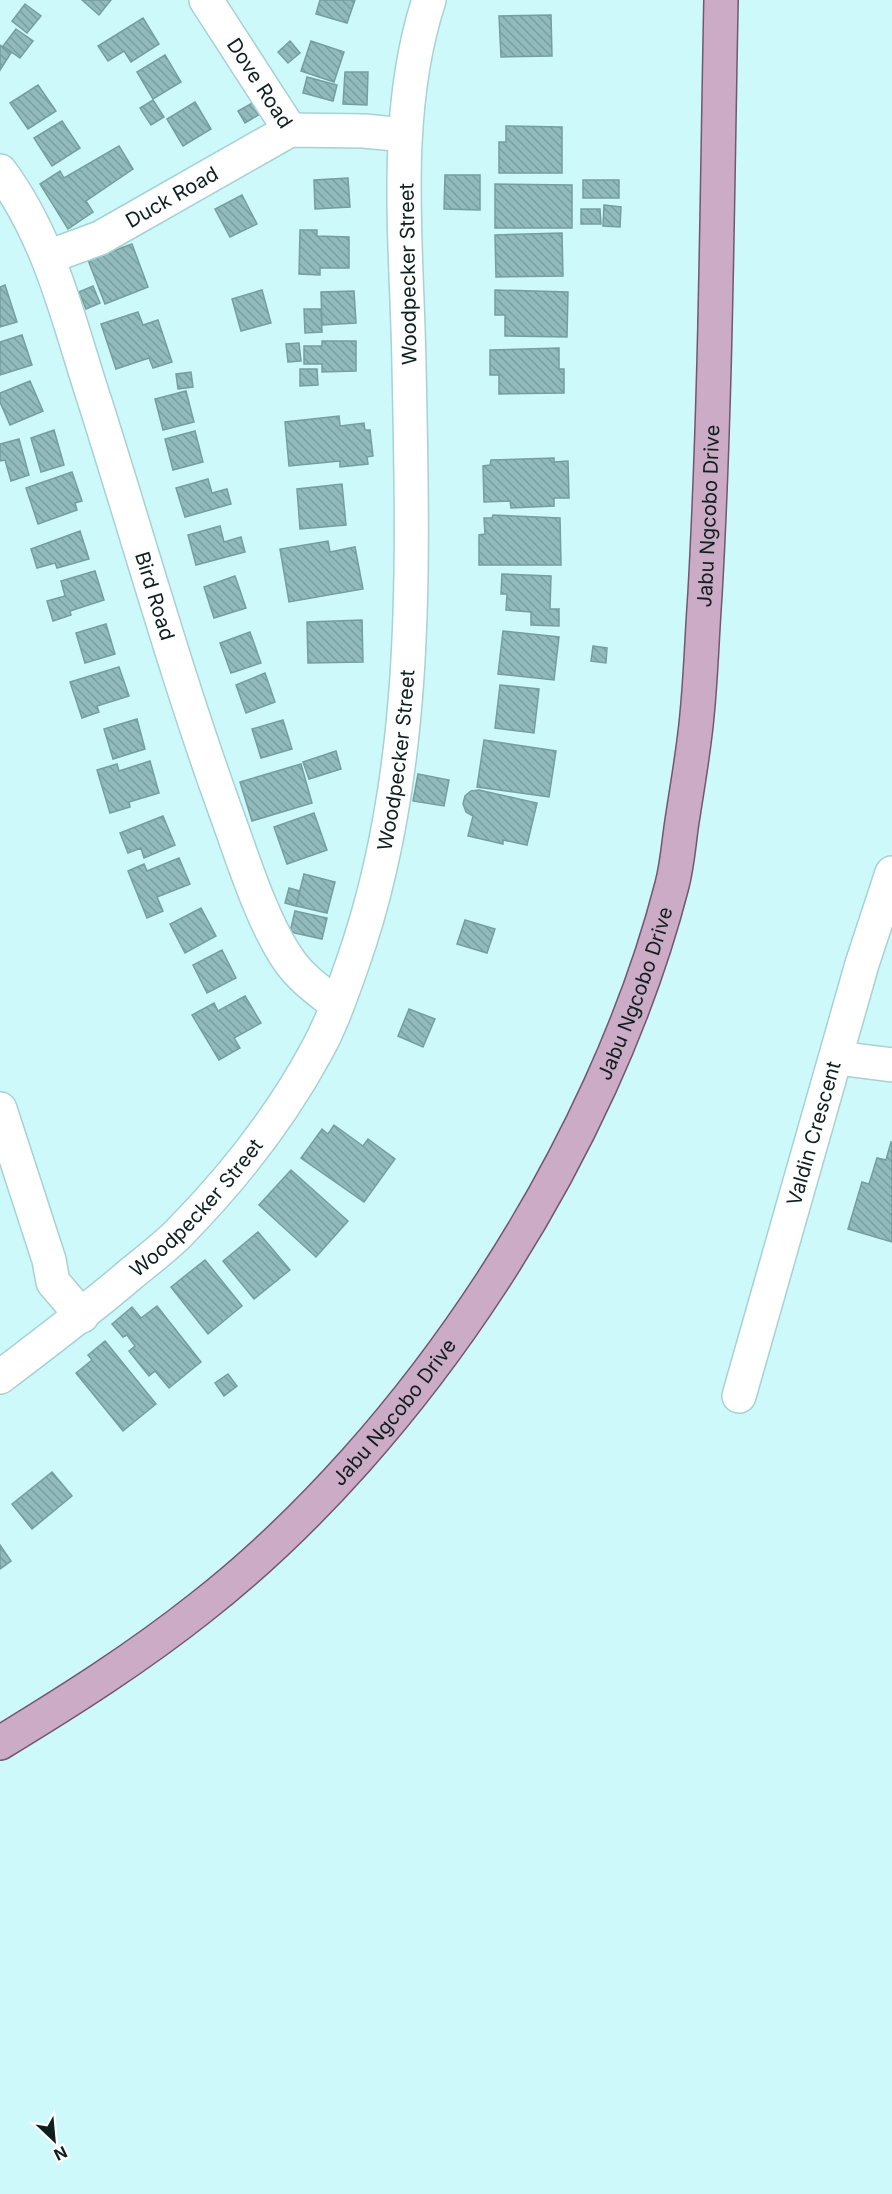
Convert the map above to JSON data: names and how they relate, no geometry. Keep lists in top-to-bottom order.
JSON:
{
  "streets": {
    "main road": ["Jabu Ngcobo Drive"],
    "street": [
      "Dove Road",
      "Duck Road",
      "Woodpecker Street",
      "Bird Road",
      "Valdin Crescent"
    ]
  },
  "crossings": [
    ["Dove Road", "Duck Road"],
    ["Dove Road", "Woodpecker Street"],
    ["Duck Road", "Bird Road"],
    ["Woodpecker Street", "Bird Road"]
  ],
  "north": "bottom right"
}
